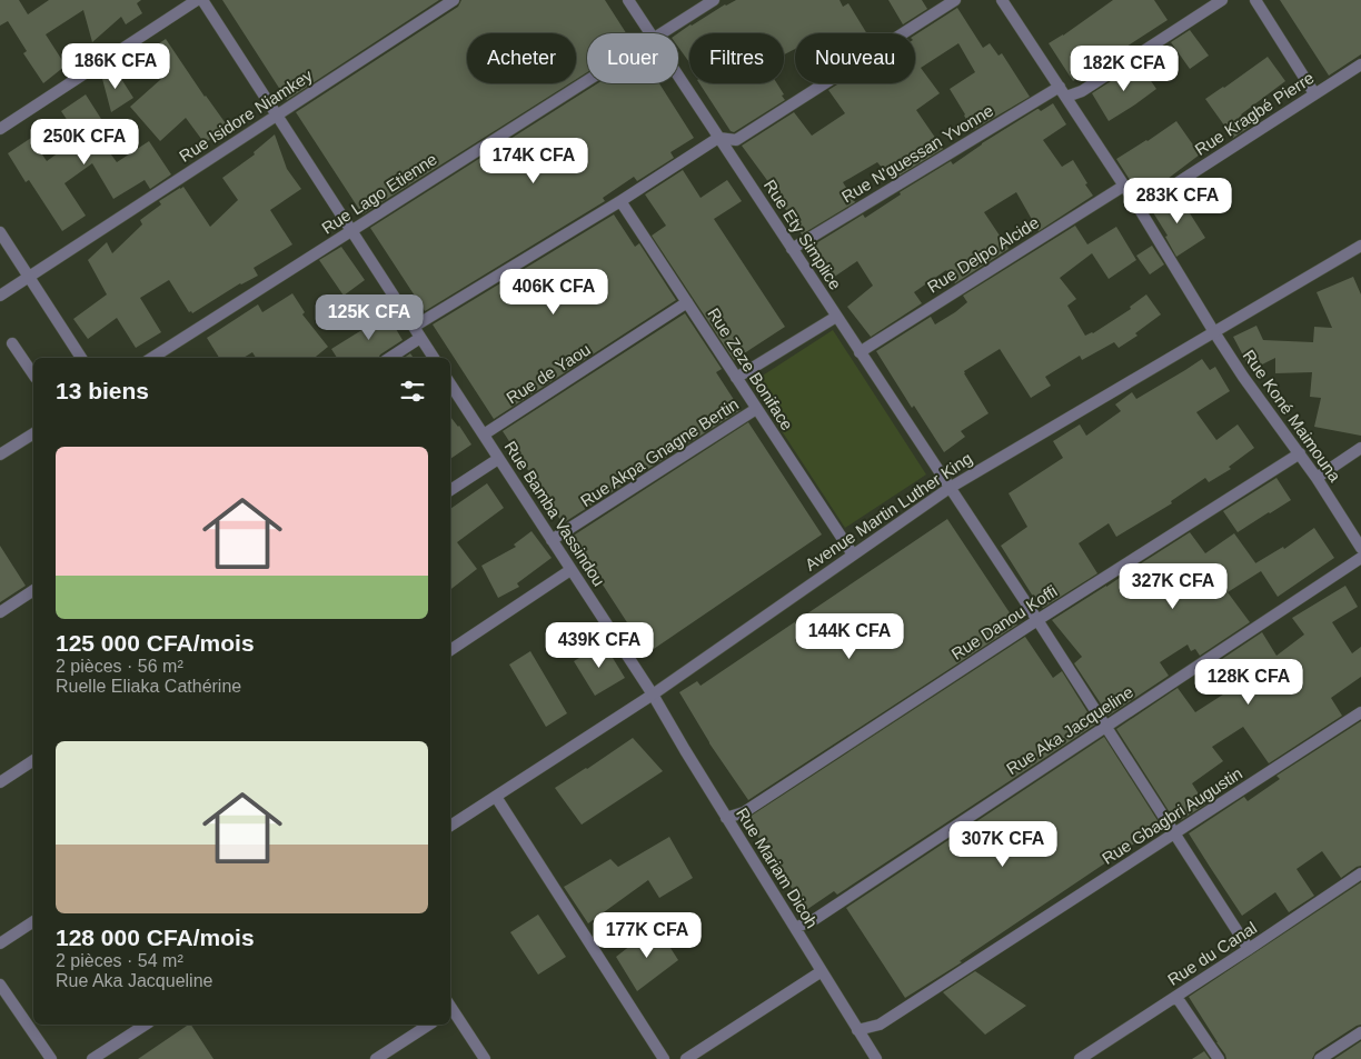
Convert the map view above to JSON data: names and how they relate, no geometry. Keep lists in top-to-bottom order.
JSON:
{
  "streets": {
    "street": [
      "Rue Kragbé Pierre",
      "Rue Isidore Niamkey",
      "Rue N'guessan Yvonne",
      "Rue Lago Etienne",
      "Rue Ety Simplice",
      "Rue Delpo Alcide",
      "Rue Zeze Boniface",
      "Rue de Yaou",
      "Rue Koné Maimouna",
      "Rue Akpa Gnagne Bertin",
      "Avenue Martin Luther King",
      "Rue Bamba Vassindou",
      "Rue Danou Koffi",
      "Rue Aka Jacqueline",
      "Rue Gbagbri Augustin",
      "Rue Mariam Dicoh",
      "Rue du Canal"
    ]
  },
  "crossings": [
    ["Rue Kragbé Pierre", "Rue Koné Maimouna"],
    ["Rue N'guessan Yvonne", "Rue Ety Simplice"],
    ["Rue N'guessan Yvonne", "Rue Koné Maimouna"],
    ["Rue Ety Simplice", "Rue Delpo Alcide"],
    ["Rue Ety Simplice", "Avenue Martin Luther King"],
    ["Rue Ety Simplice", "Rue Danou Koffi"],
    ["Rue Ety Simplice", "Rue Aka Jacqueline"],
    ["Rue Ety Simplice", "Rue Gbagbri Augustin"],
    ["Rue Ety Simplice", "Rue du Canal"],
    ["Rue Delpo Alcide", "Rue Koné Maimouna"],
    ["Rue Zeze Boniface", "Rue de Yaou"],
    ["Rue Zeze Boniface", "Rue Akpa Gnagne Bertin"],
    ["Rue Zeze Boniface", "Avenue Martin Luther King"],
    ["Rue de Yaou", "Rue Bamba Vassindou"],
    ["Rue Koné Maimouna", "Avenue Martin Luther King"],
    ["Rue Koné Maimouna", "Rue Danou Koffi"],
    ["Rue Akpa Gnagne Bertin", "Rue Bamba Vassindou"],
    ["Avenue Martin Luther King", "Rue Bamba Vassindou"],
    ["Avenue Martin Luther King", "Rue Mariam Dicoh"],
    ["Rue Bamba Vassindou", "Rue Mariam Dicoh"],
    ["Rue Danou Koffi", "Rue Mariam Dicoh"],
    ["Rue Aka Jacqueline", "Rue Mariam Dicoh"],
    ["Rue Gbagbri Augustin", "Rue Mariam Dicoh"]
  ],
  "page": {
    "chip": [
      "Acheter",
      "Louer",
      "Filtres",
      "Nouveau"
    ],
    "price": [
      "186K CFA",
      "182K CFA",
      "250K CFA",
      "174K CFA",
      "283K CFA",
      "406K CFA",
      "125K CFA",
      "327K CFA",
      "144K CFA",
      "439K CFA",
      "128K CFA",
      "307K CFA",
      "177K CFA"
    ],
    "heading": "13 biens",
    "list": [
      {
        "name": "125 000 CFA/mois",
        "note": "2 pièces · 56 m² · Ruelle Eliaka Cathérine"
      },
      {
        "name": "128 000 CFA/mois",
        "note": "2 pièces · 54 m² · Rue Aka Jacqueline"
      }
    ]
  }
}
